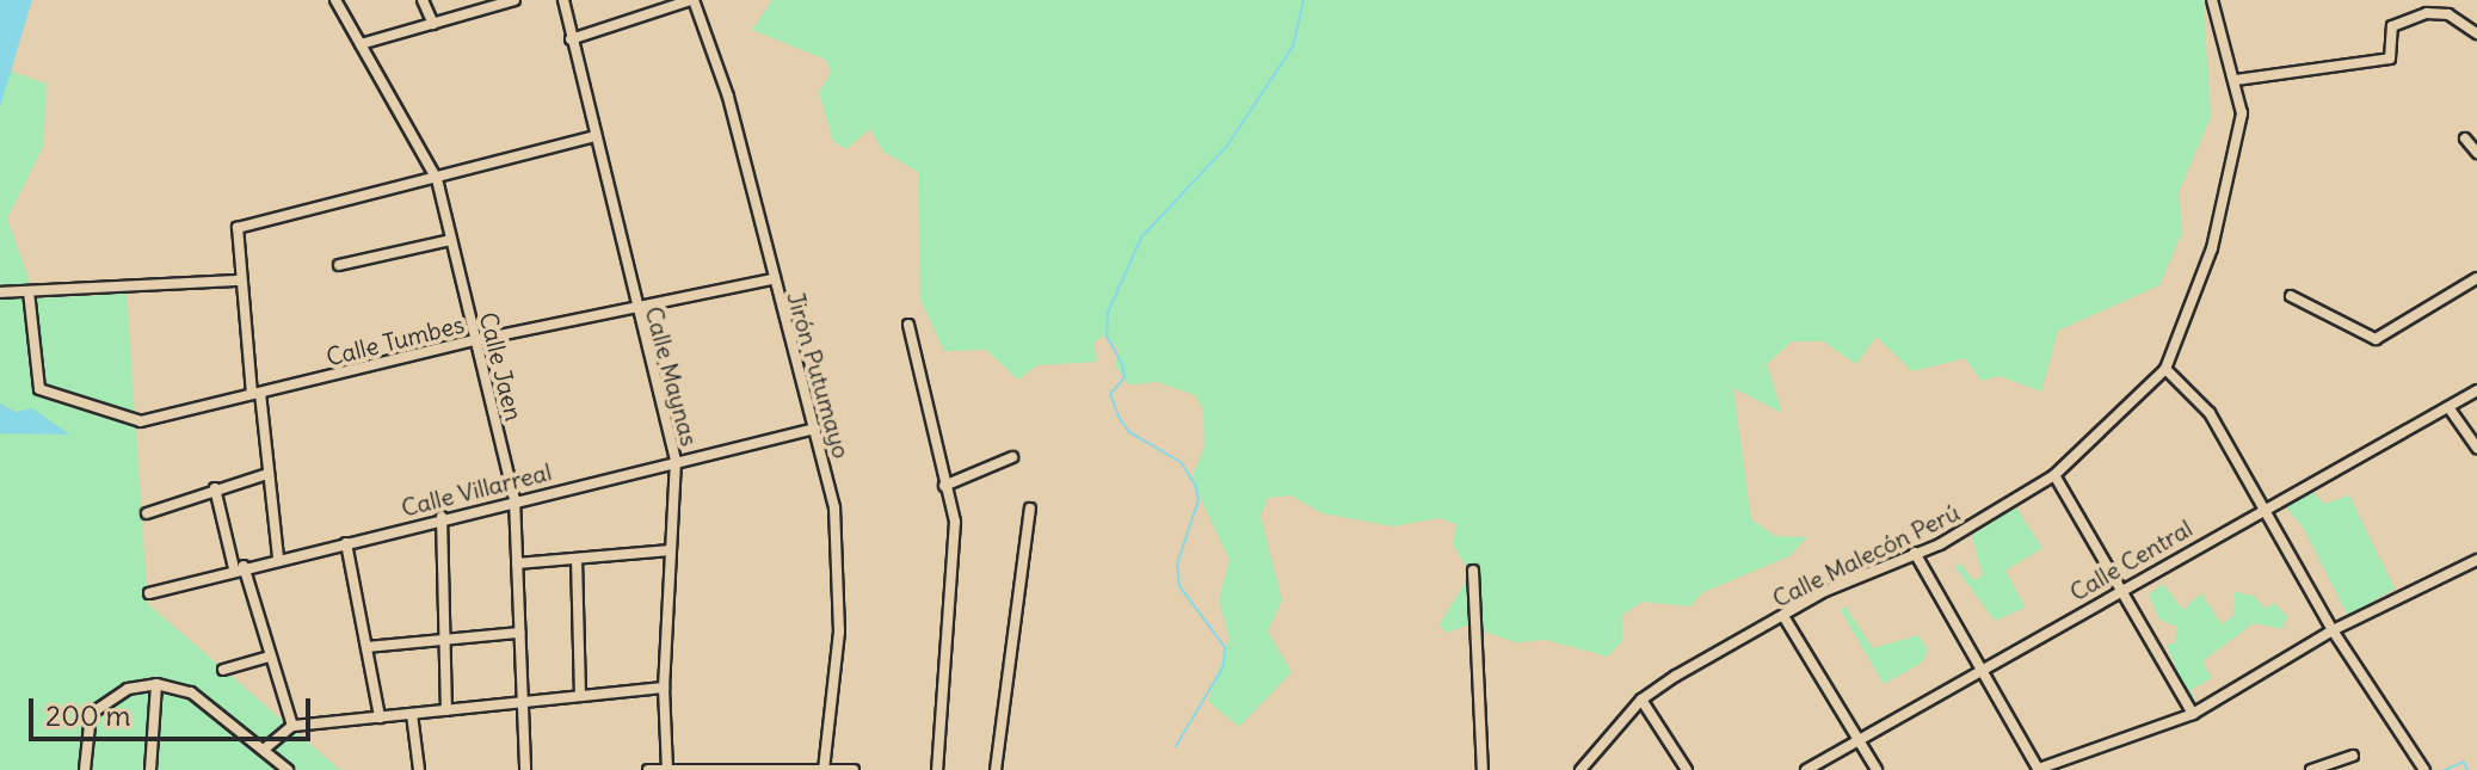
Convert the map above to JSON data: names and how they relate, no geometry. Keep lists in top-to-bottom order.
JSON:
{
  "streets": {
    "street": [
      "Calle Tumbes",
      "Calle Jaen",
      "Jirón Putumayo",
      "Calle Maynas",
      "Calle Villarreal",
      "Calle Malecón Perú",
      "Calle Central"
    ]
  },
  "crossings": [
    ["Calle Tumbes", "Calle Jaen"],
    ["Calle Tumbes", "Jirón Putumayo"],
    ["Calle Tumbes", "Calle Maynas"],
    ["Calle Jaen", "Calle Villarreal"],
    ["Jirón Putumayo", "Calle Villarreal"],
    ["Calle Maynas", "Calle Villarreal"]
  ],
  "scale_bar": "200 m"
}
